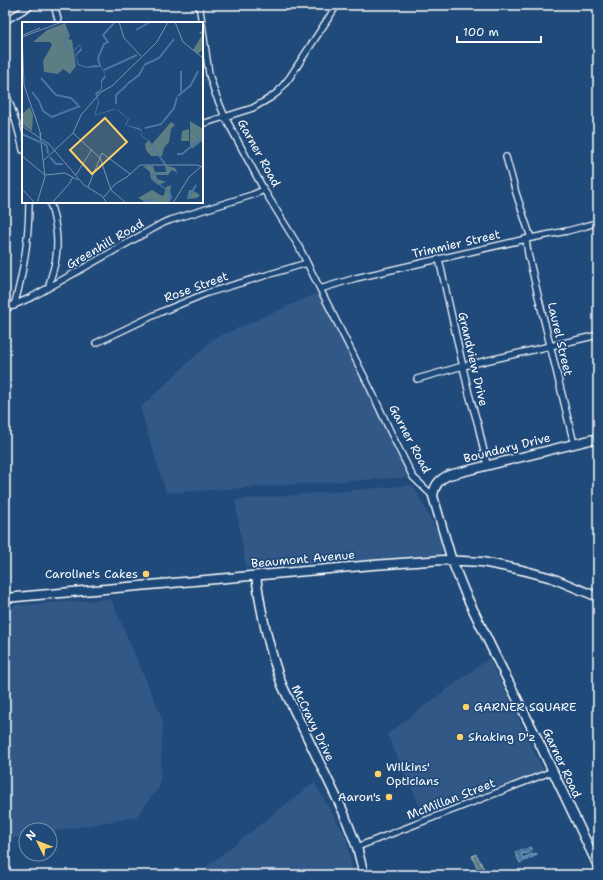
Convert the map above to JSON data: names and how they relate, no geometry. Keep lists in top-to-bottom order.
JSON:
{
  "streets": {
    "street": [
      "Garner Road",
      "Greenhill Road",
      "Trimmier Street",
      "Rose Street",
      "Laurel Street",
      "Grandview Drive",
      "Boundary Drive",
      "Beaumont Avenue",
      "McCravy Drive",
      "McMillan Street"
    ]
  },
  "crossings": [
    ["Garner Road", "Greenhill Road"],
    ["Garner Road", "Trimmier Street"],
    ["Garner Road", "Rose Street"],
    ["Garner Road", "Boundary Drive"],
    ["Garner Road", "Beaumont Avenue"],
    ["Garner Road", "McMillan Street"],
    ["Trimmier Street", "Laurel Street"],
    ["Trimmier Street", "Grandview Drive"],
    ["Laurel Street", "Boundary Drive"],
    ["Grandview Drive", "Boundary Drive"],
    ["Beaumont Avenue", "McCravy Drive"],
    ["McCravy Drive", "McMillan Street"]
  ],
  "places": [
    "Caroline's Cakes",
    "GARNER SQUARE",
    "Shaking D'z",
    "Wilkins' Opticians",
    "Aaron's"
  ],
  "scale_bar": "100 m",
  "north": "top left"
}
